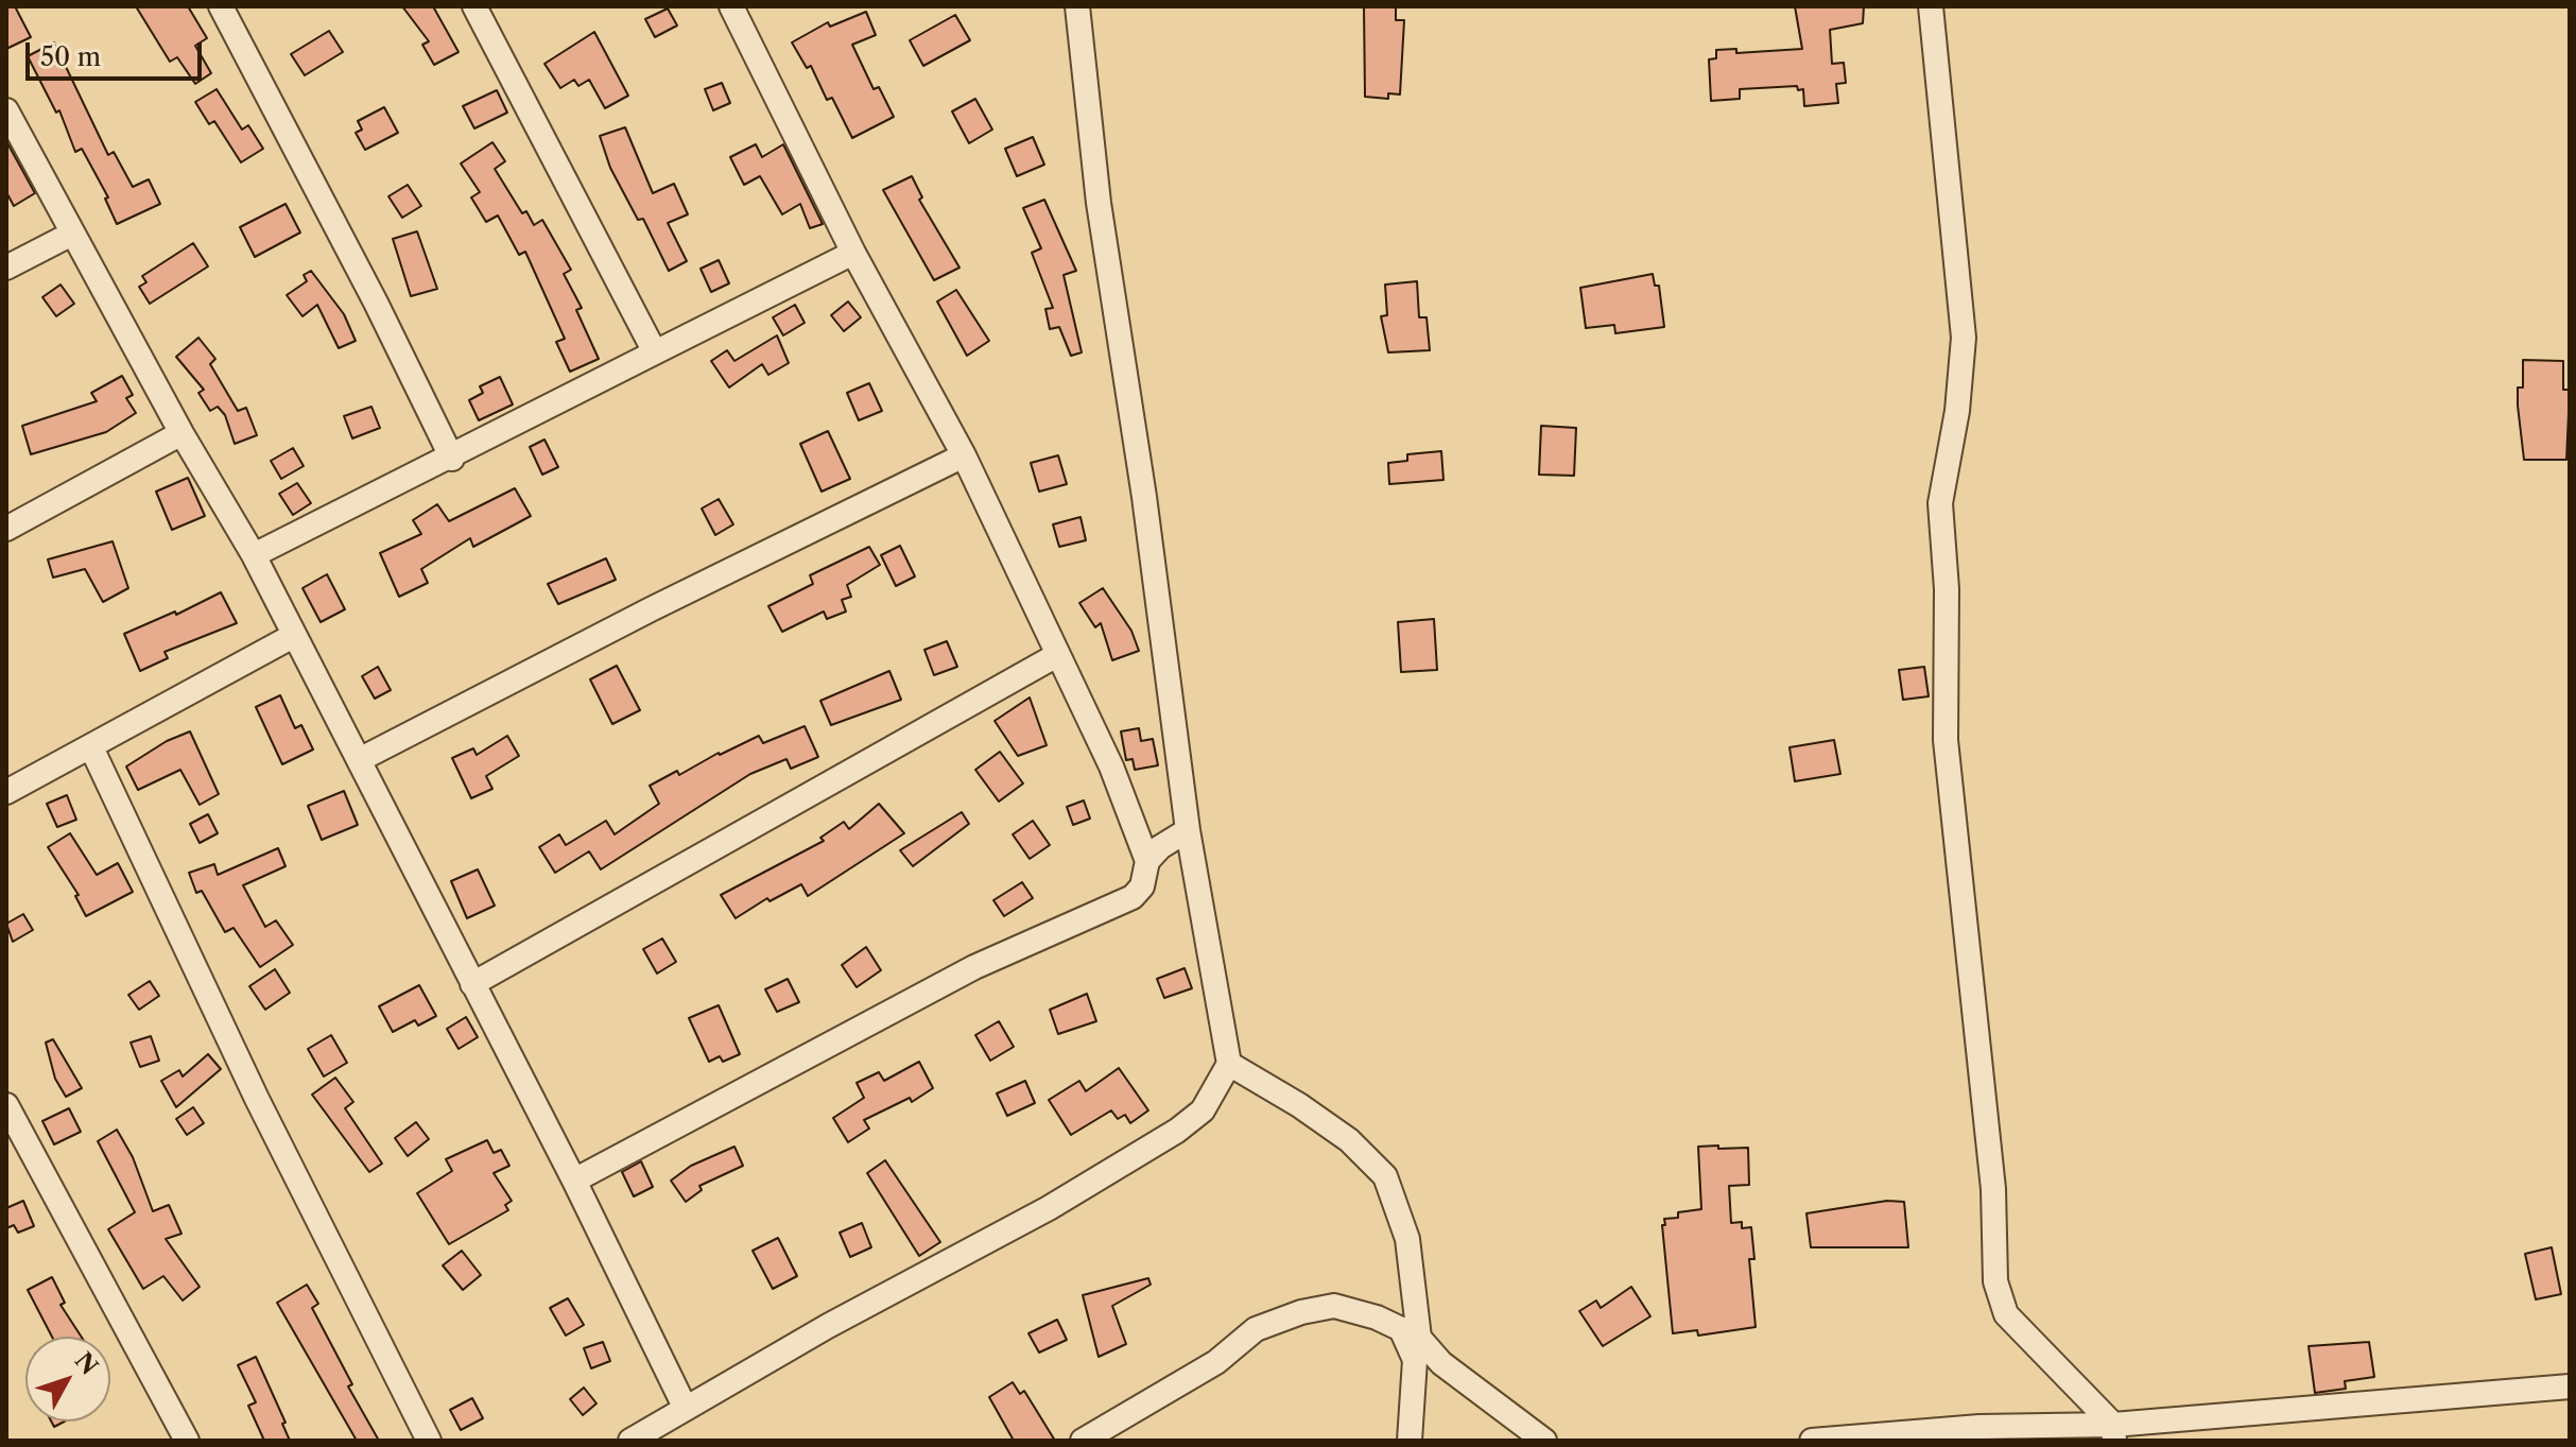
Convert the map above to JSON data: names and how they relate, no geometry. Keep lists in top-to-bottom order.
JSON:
{
  "scale_bar": "50 m",
  "north": "top right"
}
